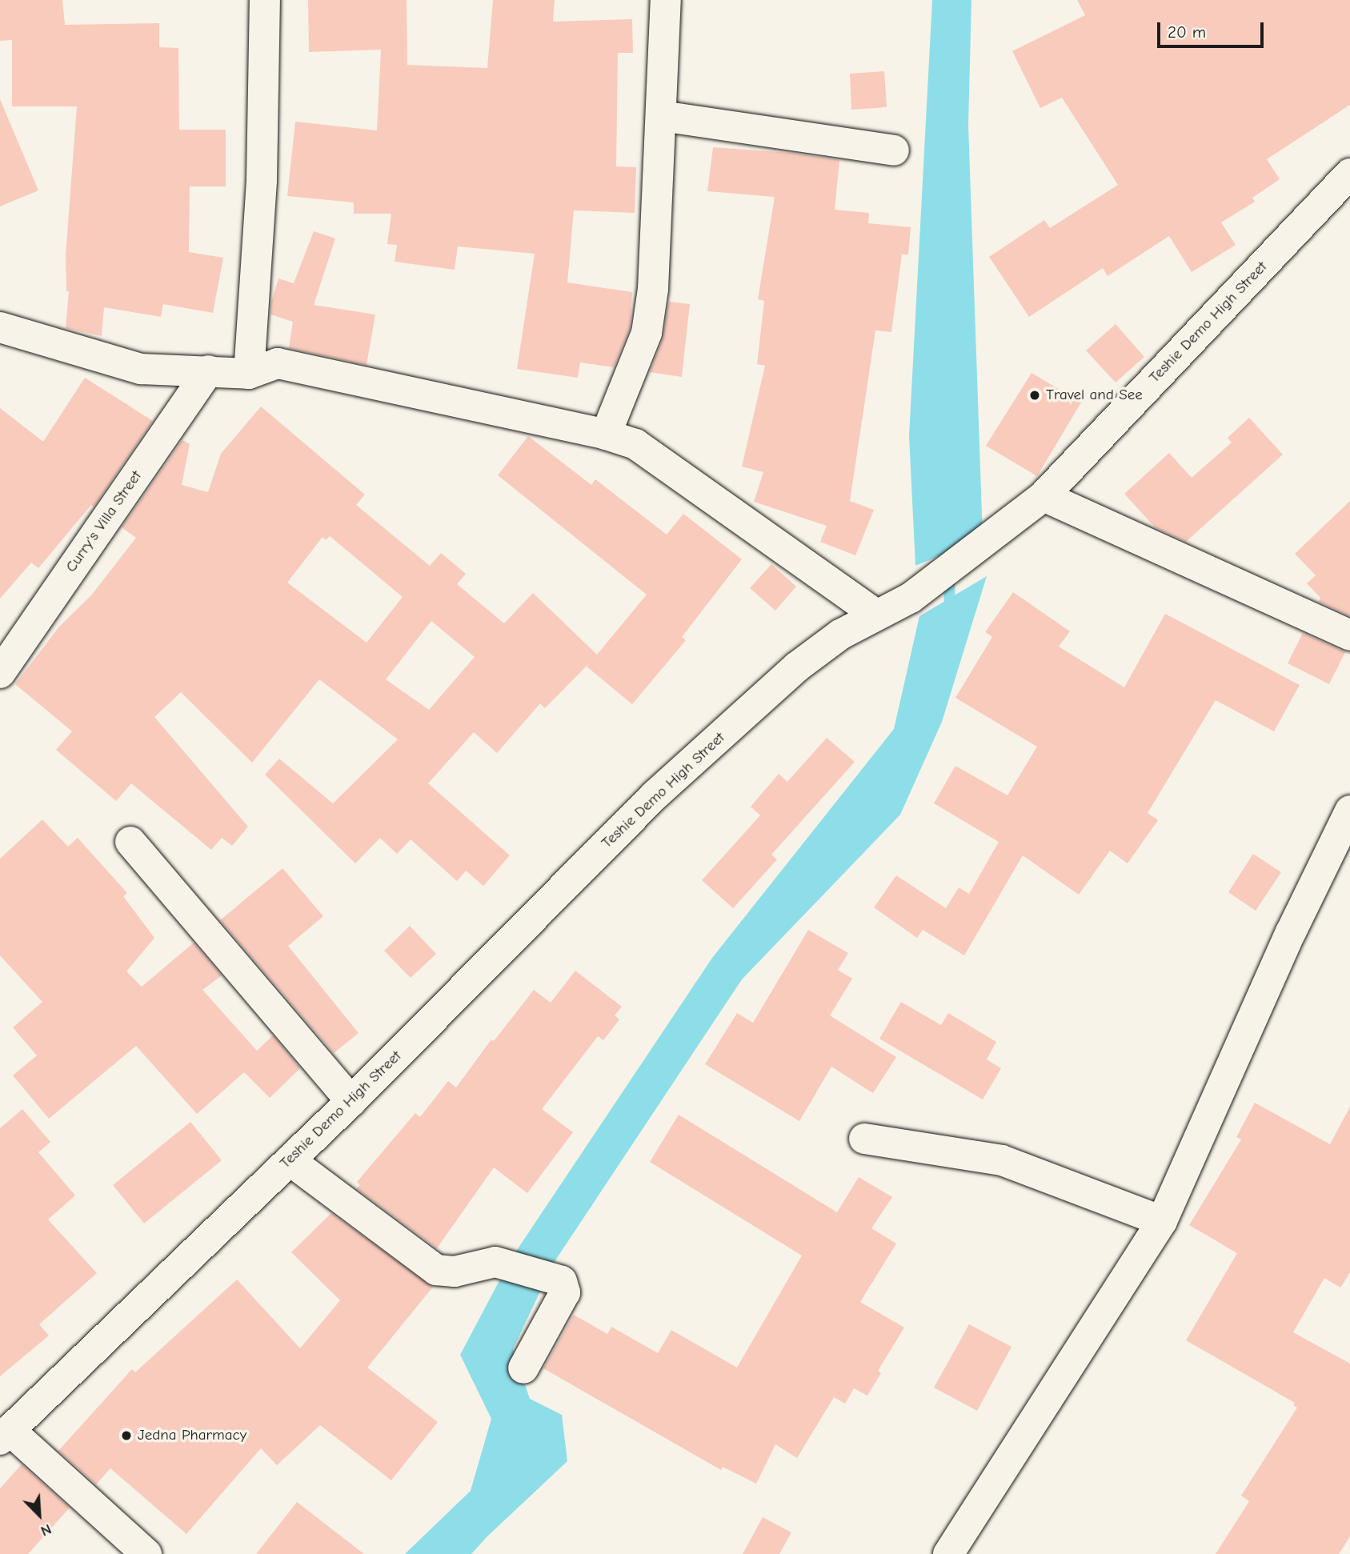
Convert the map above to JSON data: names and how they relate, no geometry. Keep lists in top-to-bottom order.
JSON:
{
  "streets": {
    "street": ["Teshie Demo High Street", "Curry's Villa Street"]
  },
  "places": ["Travel and See", "Jedna Pharmacy"],
  "scale_bar": "20 m",
  "north": "bottom right"
}
